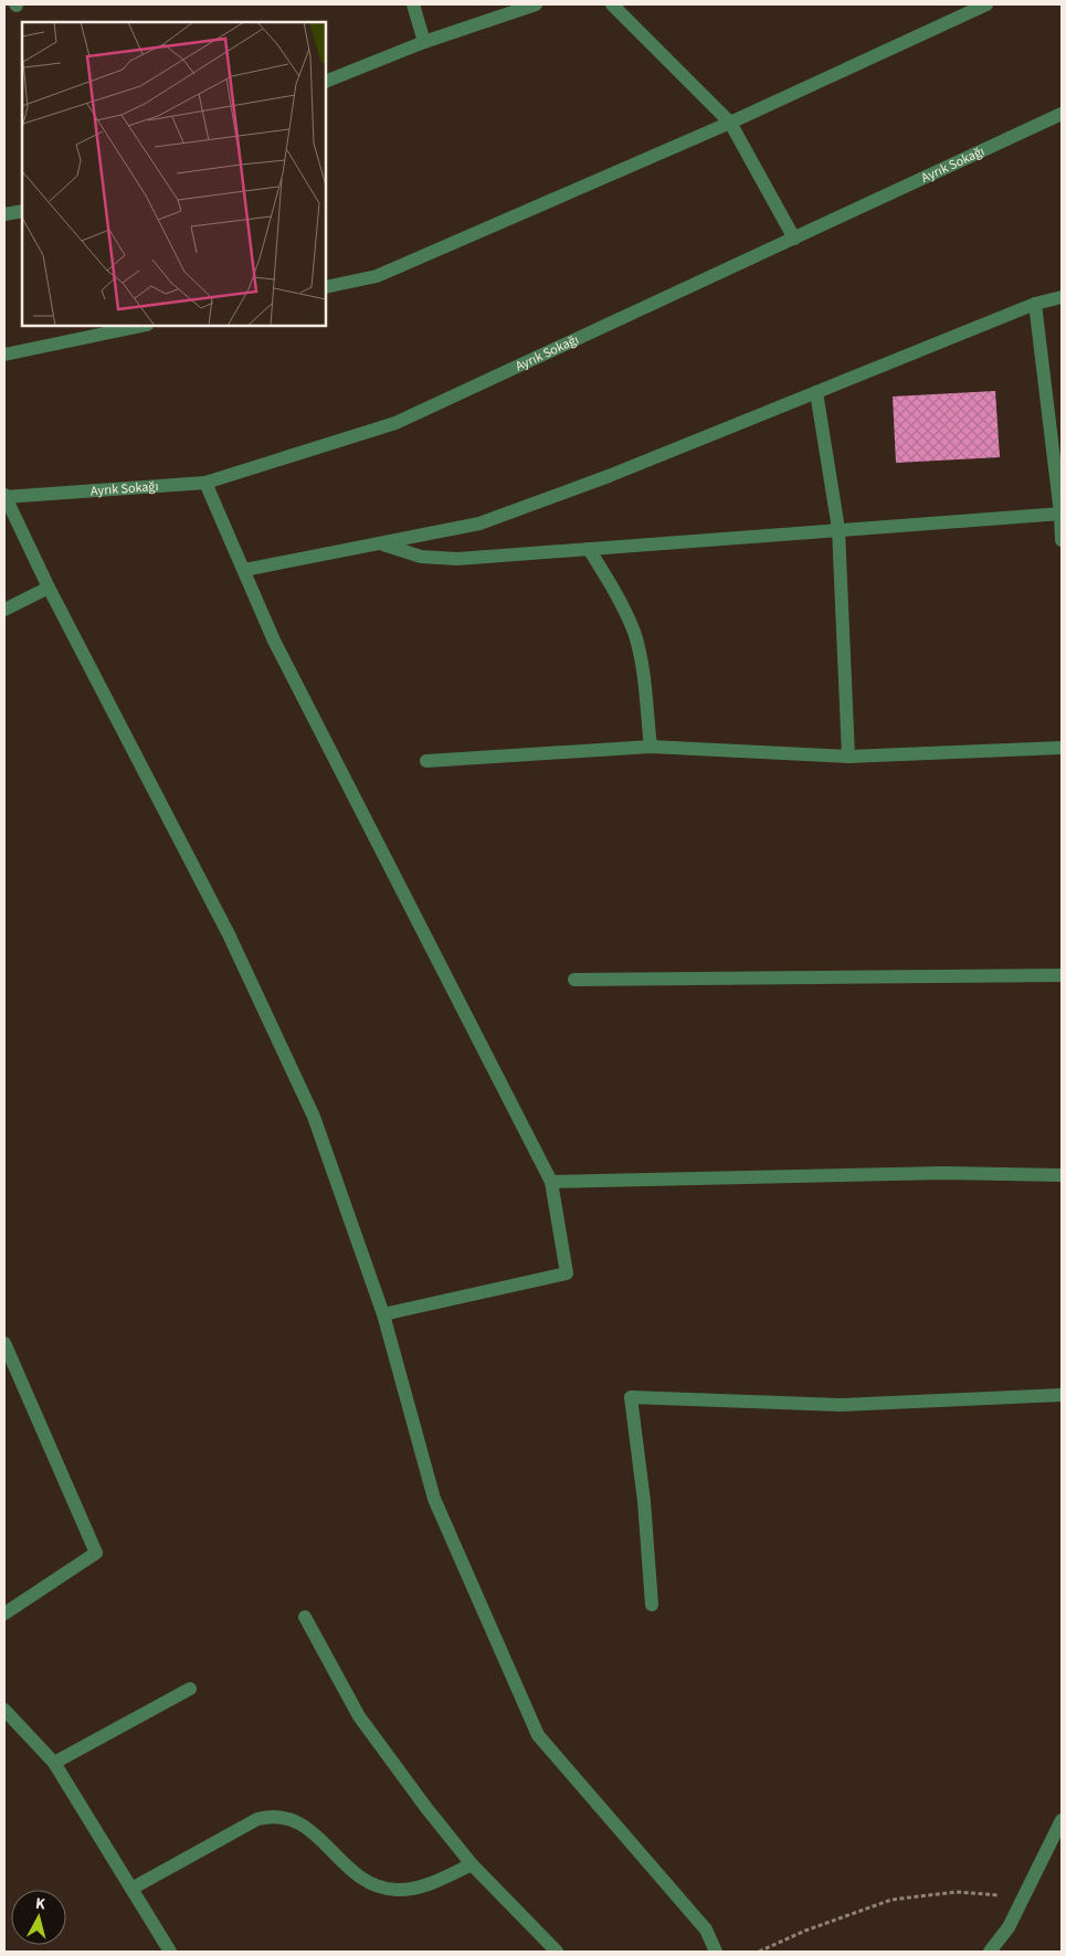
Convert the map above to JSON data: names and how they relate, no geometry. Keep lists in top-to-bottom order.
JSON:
{
  "streets": {
    "street": ["Ayrık Sokağı"]
  },
  "north": "top"
}
